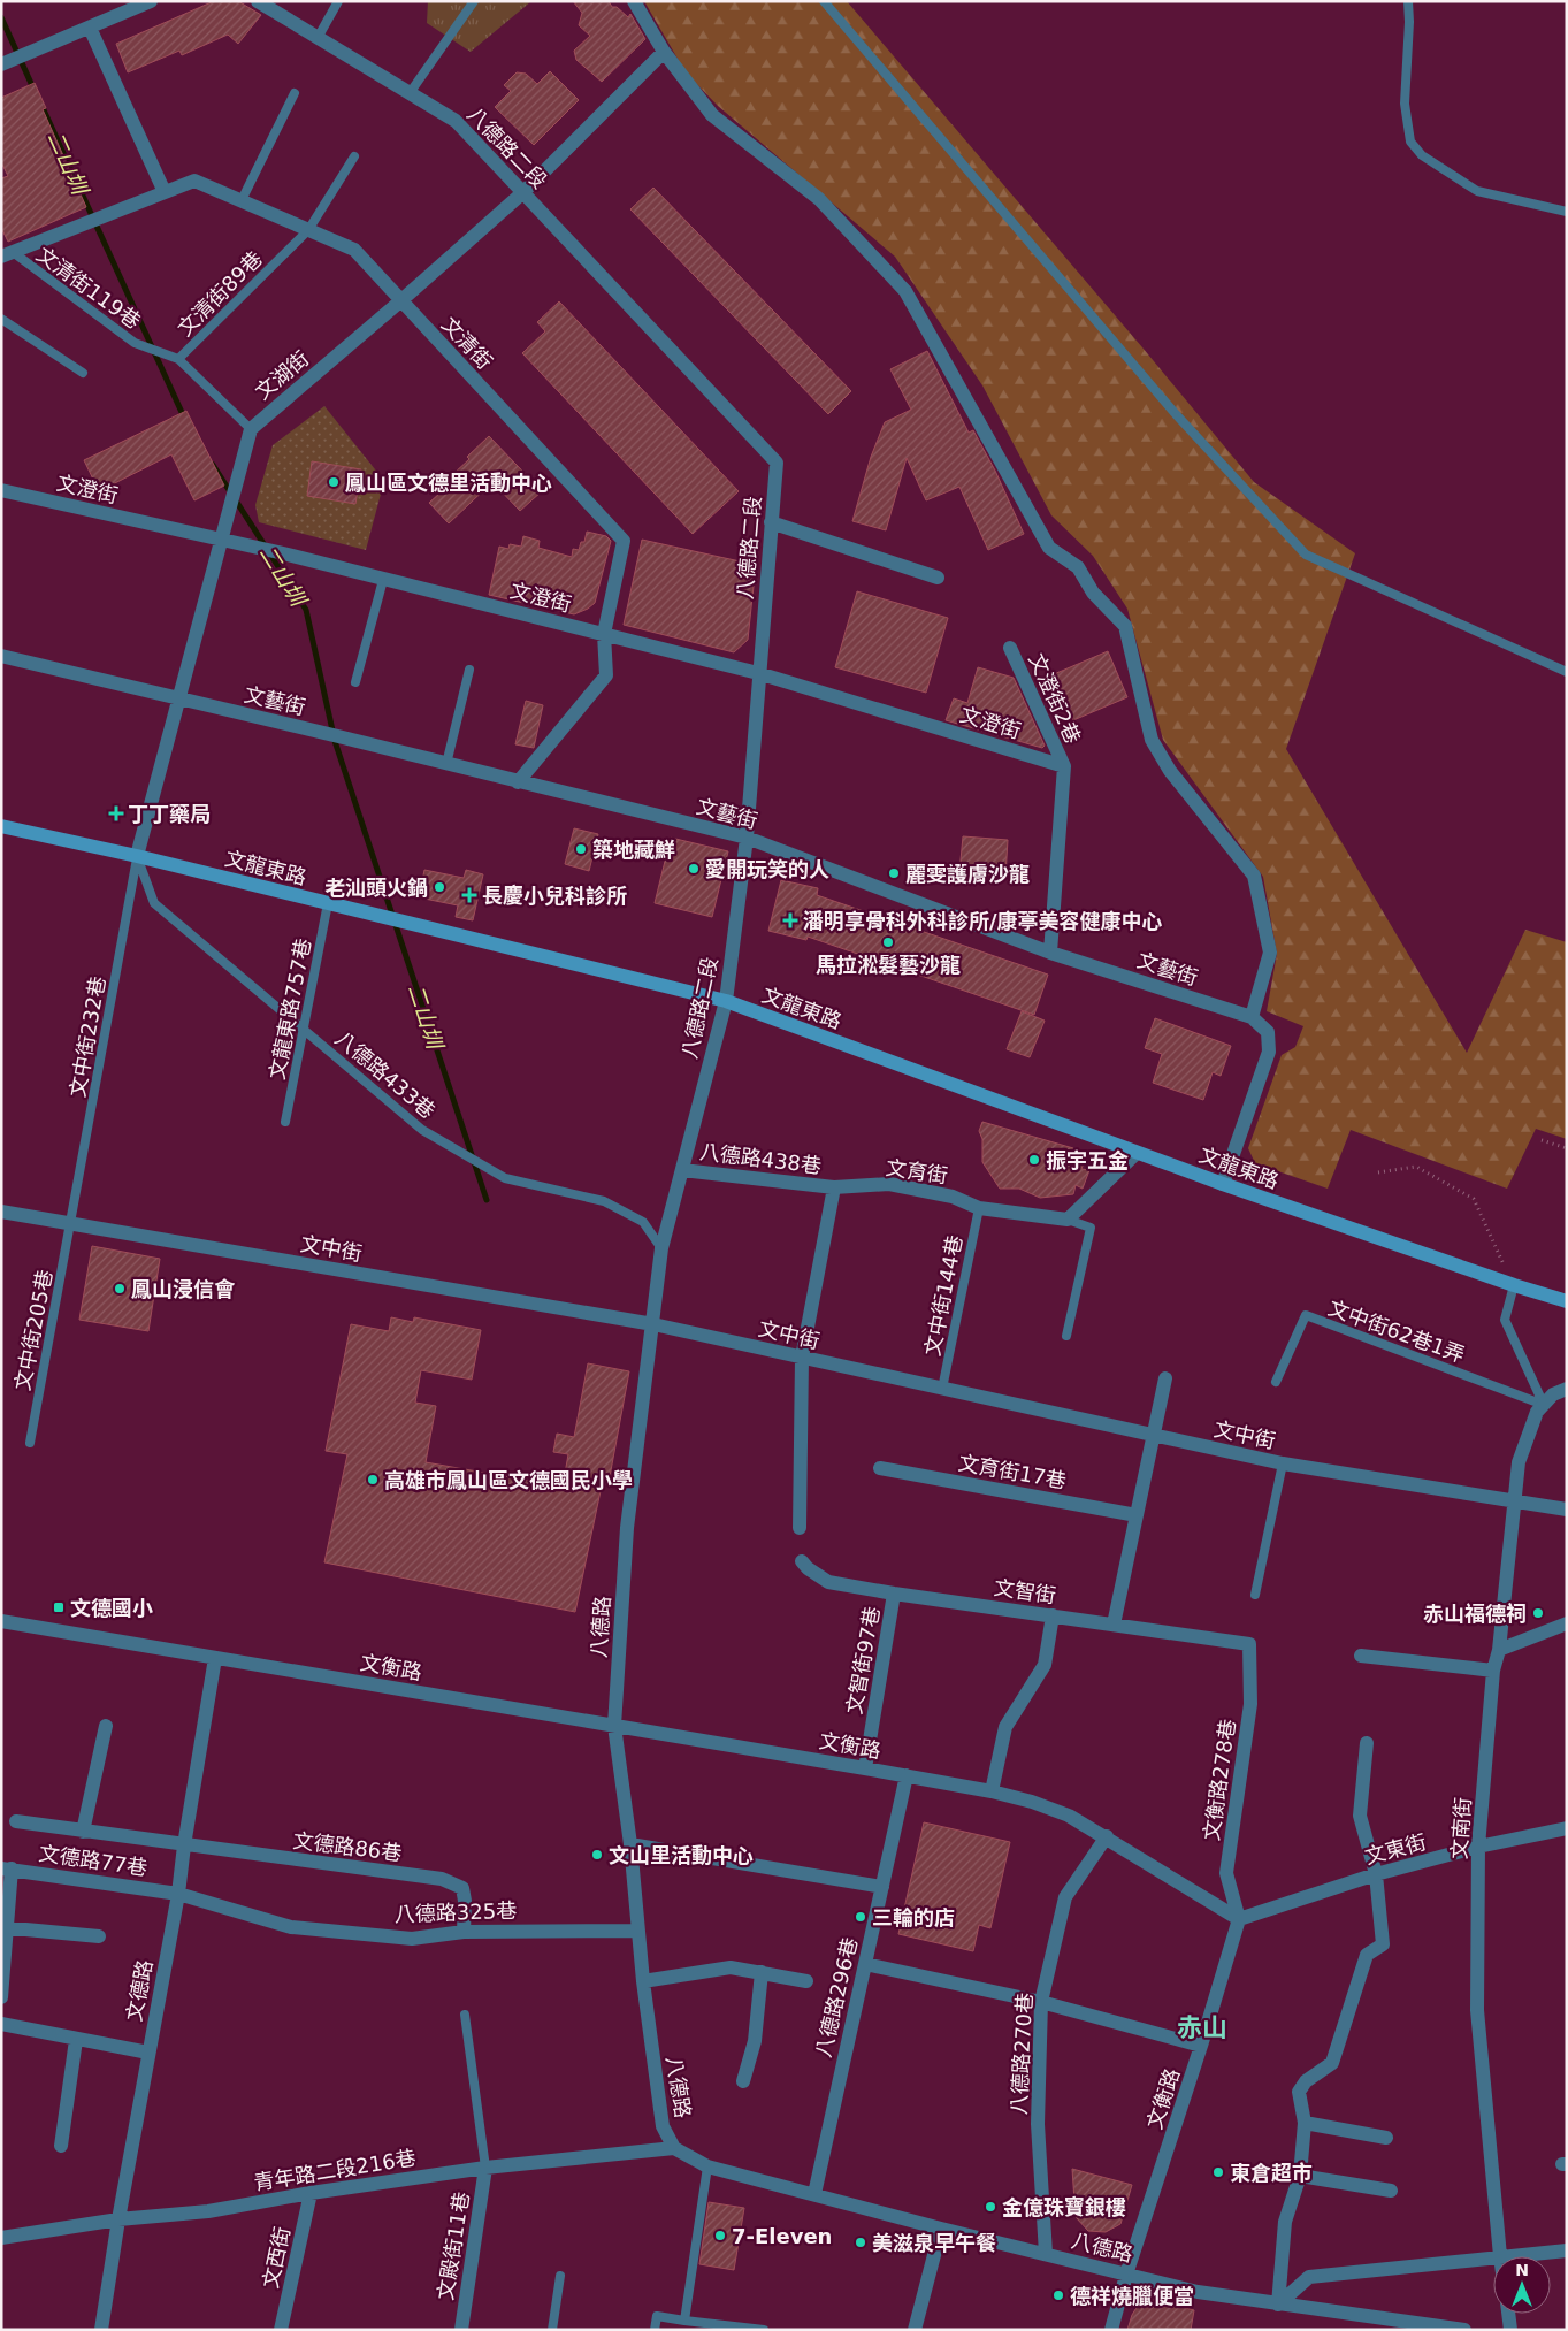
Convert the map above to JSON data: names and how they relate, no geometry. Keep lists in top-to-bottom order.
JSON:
{
  "streets": {
    "street": [
      "八德路二段",
      "文清街",
      "文湖街",
      "文澄街",
      "文澄街2巷",
      "文藝街",
      "文龍東路",
      "八德路438巷",
      "文育街",
      "文中街",
      "文育街17巷",
      "文智街",
      "八德路",
      "文智街97巷",
      "文衡路",
      "文衡路278巷",
      "文南街",
      "文德路86巷",
      "文東街",
      "文德路77巷",
      "八德路325巷",
      "文德路",
      "八德路296巷",
      "八德路270巷",
      "青年路二段216巷",
      "文殿街11巷",
      "文西街"
    ],
    "lane": [
      "文清街119巷",
      "文清街89巷",
      "文龍東路757巷",
      "文中街232巷",
      "八德路433巷",
      "文中街144巷",
      "文中街205巷",
      "文中街62巷1弄"
    ]
  },
  "crossings": [
    ["八德路二段", "文湖街"],
    ["八德路二段", "文澄街"],
    ["八德路二段", "文藝街"],
    ["八德路二段", "文龍東路"],
    ["八德路二段", "八德路433巷"],
    ["八德路二段", "八德路438巷"],
    ["八德路二段", "文中街"],
    ["八德路二段", "八德路"],
    ["文清街119巷", "文清街89巷"],
    ["文清街119巷", "文清街"],
    ["文清街89巷", "文清街"],
    ["文清街89巷", "文湖街"],
    ["文清街", "文湖街"],
    ["文清街", "文澄街"],
    ["文清街", "文藝街"],
    ["文湖街", "文澄街"],
    ["文湖街", "文藝街"],
    ["文湖街", "文龍東路"],
    ["文湖街", "文中街232巷"],
    ["文湖街", "八德路433巷"],
    ["文澄街", "文澄街2巷"],
    ["文龍東路", "文龍東路757巷"],
    ["文龍東路", "文中街232巷"],
    ["文龍東路", "八德路433巷"],
    ["文龍東路757巷", "八德路433巷"],
    ["文中街232巷", "八德路433巷"],
    ["文中街232巷", "文中街"],
    ["文中街232巷", "文中街205巷"],
    ["八德路438巷", "文育街"],
    ["文育街", "文中街144巷"],
    ["文中街", "文中街144巷"],
    ["文中街", "文中街205巷"],
    ["文中街", "八德路"],
    ["文中街", "文南街"],
    ["文中街62巷1弄", "文南街"],
    ["文智街", "文智街97巷"],
    ["文智街", "文衡路278巷"],
    ["八德路", "文衡路"],
    ["八德路", "八德路325巷"],
    ["八德路", "八德路296巷"],
    ["八德路", "八德路270巷"],
    ["八德路", "青年路二段216巷"],
    ["文智街97巷", "文衡路"],
    ["文衡路", "文衡路278巷"],
    ["文衡路", "文東街"],
    ["文衡路", "文德路"],
    ["文衡路", "八德路296巷"],
    ["文衡路", "八德路270巷"],
    ["文衡路278巷", "文東街"],
    ["文南街", "文東街"],
    ["文德路86巷", "文德路77巷"],
    ["文德路86巷", "八德路325巷"],
    ["文德路86巷", "文德路"],
    ["文德路77巷", "八德路325巷"],
    ["文德路77巷", "文德路"],
    ["八德路325巷", "文德路"],
    ["文德路", "青年路二段216巷"],
    ["青年路二段216巷", "文殿街11巷"],
    ["青年路二段216巷", "文西街"]
  ],
  "districts": ["赤山"],
  "water": ["二山圳"],
  "places": {
    "other": [
      "鳳山區文德里活動中心",
      "築地藏鮮",
      "愛開玩笑的人",
      "麗雯護膚沙龍",
      "老汕頭火鍋",
      "馬拉淞髮藝沙龍",
      "振宇五金",
      "鳳山浸信會",
      "高雄市鳳山區文德國民小學",
      "赤山福德祠",
      "文山里活動中心",
      "三輪的店",
      "東倉超市",
      "金億珠寶銀樓",
      "7-Eleven",
      "美滋泉早午餐",
      "德祥燒臘便當"
    ],
    "health": ["丁丁藥局", "長慶小兒科診所", "潘明享骨科外科診所/康葶美容健康中心"],
    "transit": ["文德國小"]
  },
  "north": "top"
}
